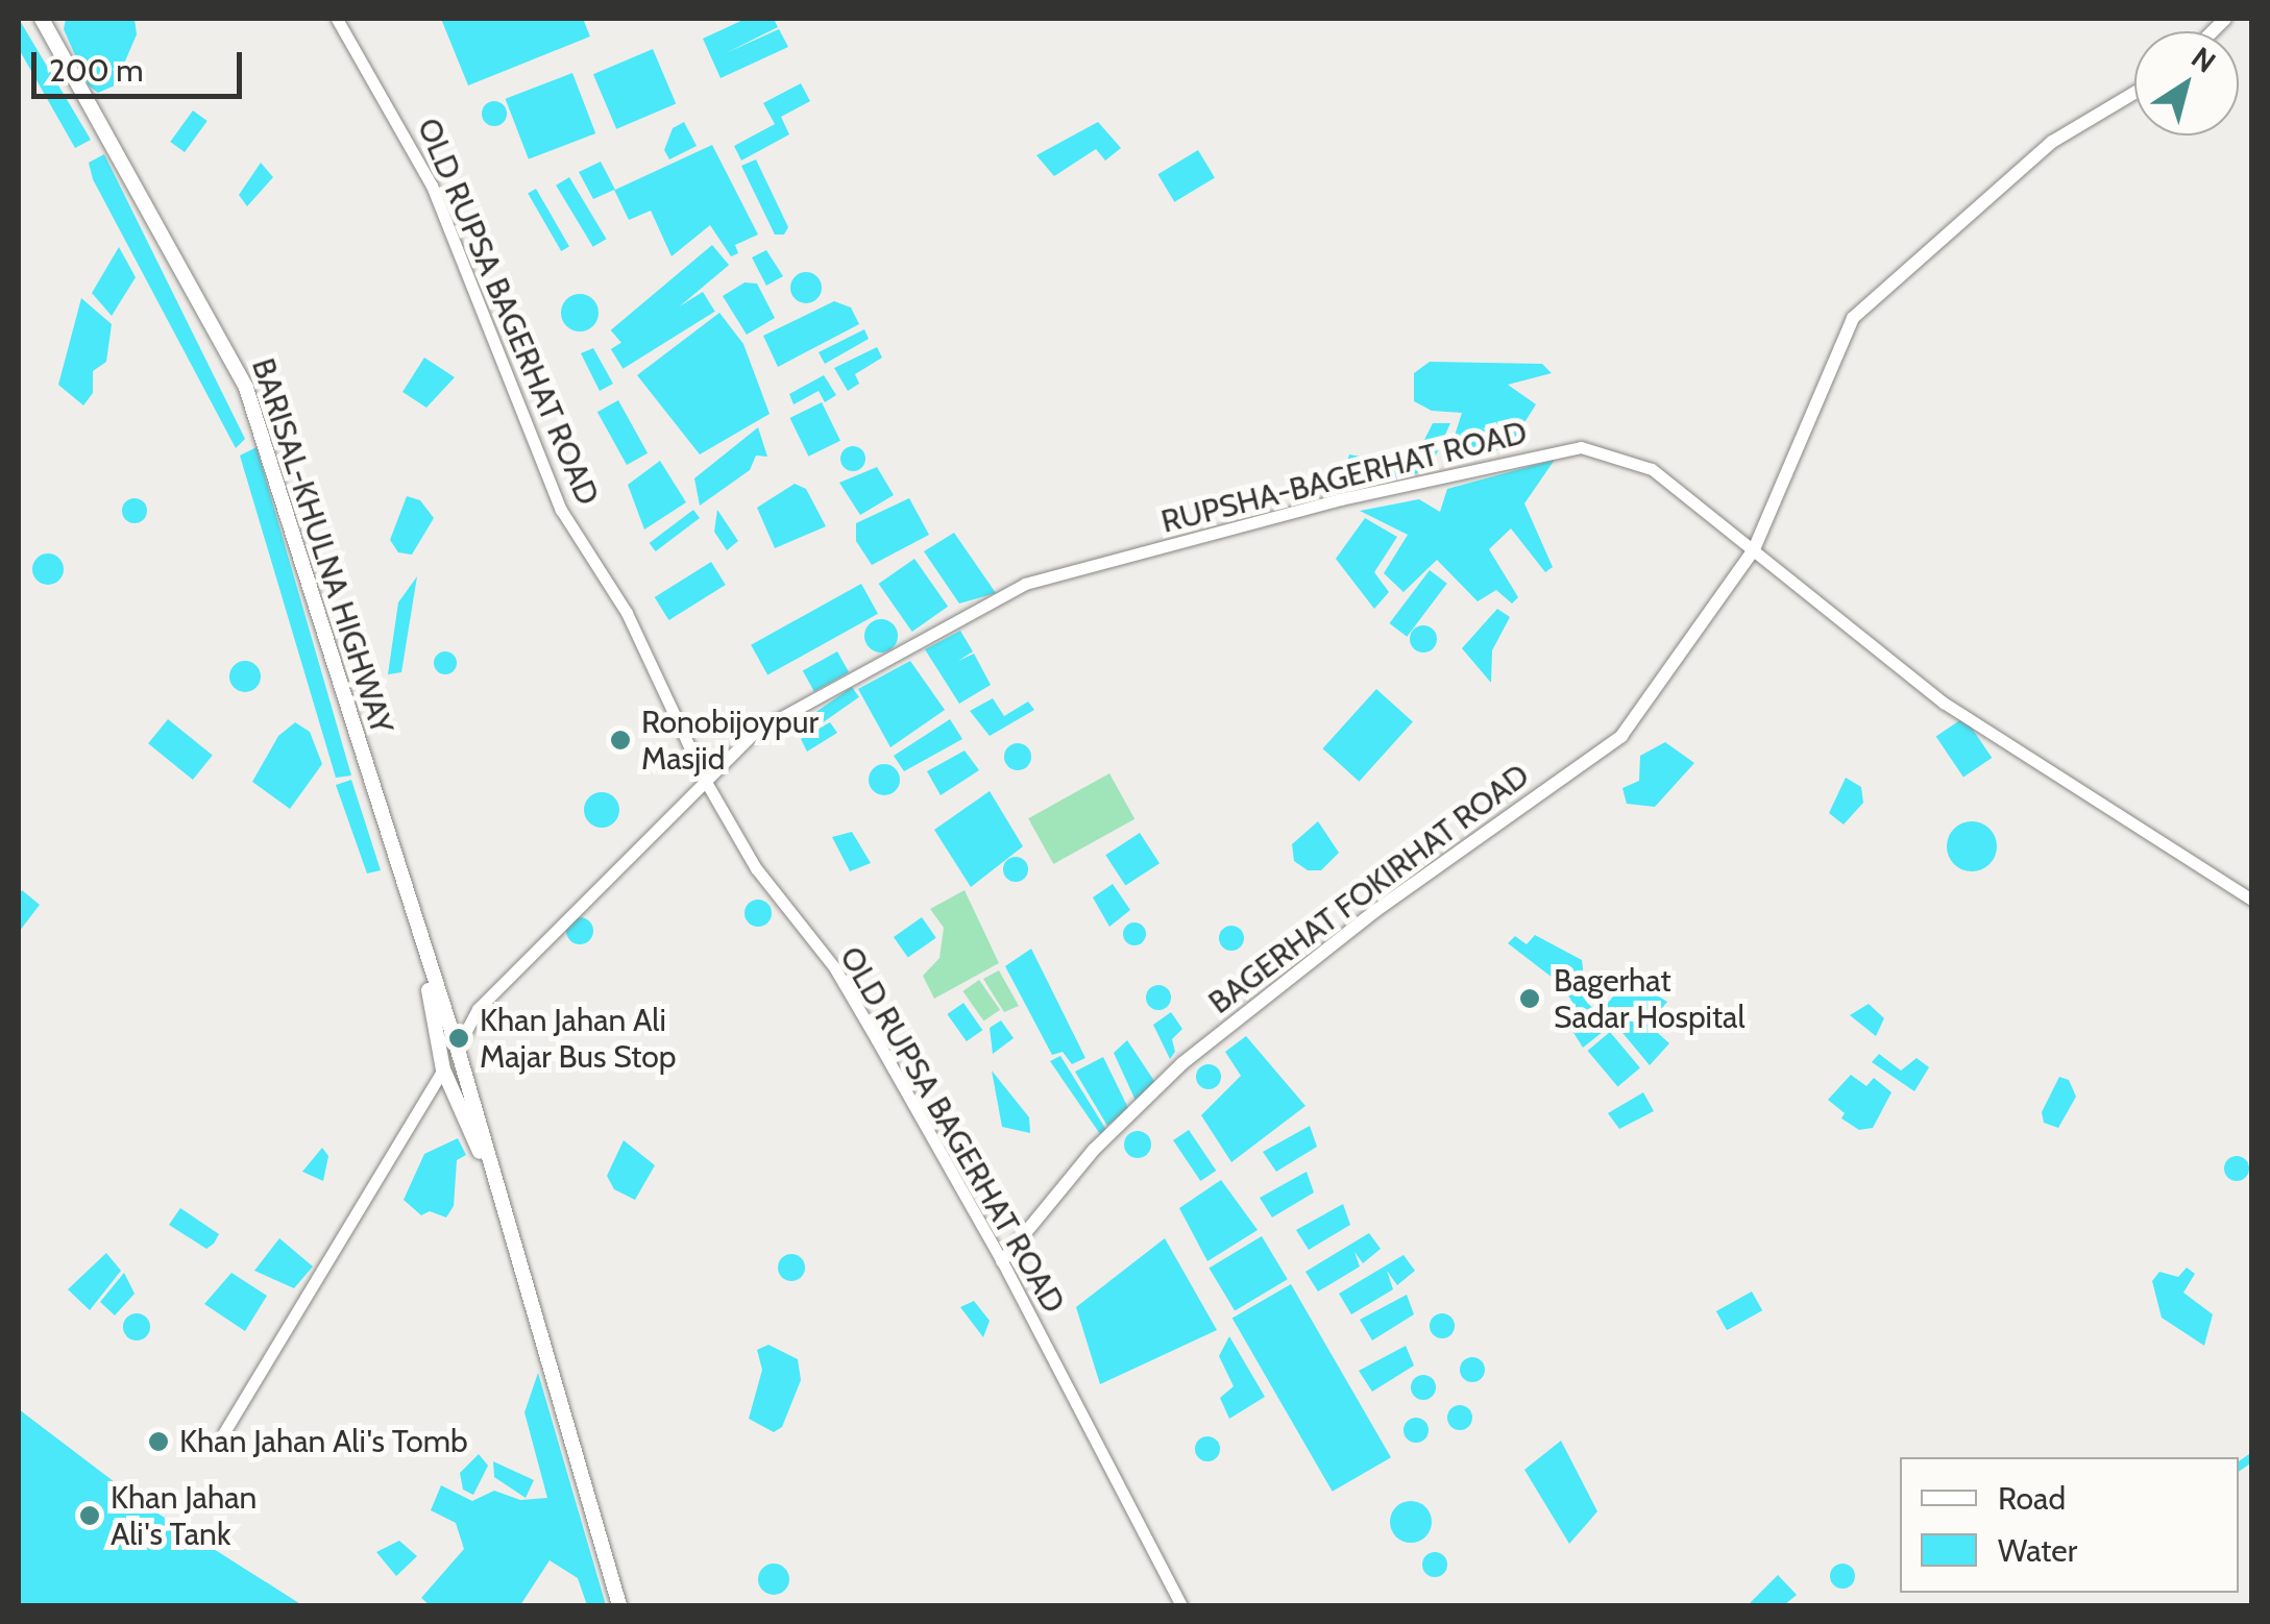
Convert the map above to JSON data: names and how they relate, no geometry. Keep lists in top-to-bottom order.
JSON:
{
  "streets": {
    "highway": ["BARISAL-KHULNA HIGHWAY"],
    "main road": ["BAGERHAT FOKIRHAT ROAD"],
    "street": ["OLD RUPSA BAGERHAT ROAD", "RUPSHA-BAGERHAT ROAD"]
  },
  "crossings": [
    ["OLD RUPSA BAGERHAT ROAD", "RUPSHA-BAGERHAT ROAD"],
    ["OLD RUPSA BAGERHAT ROAD", "BAGERHAT FOKIRHAT ROAD"],
    ["RUPSHA-BAGERHAT ROAD", "BARISAL-KHULNA HIGHWAY"],
    ["RUPSHA-BAGERHAT ROAD", "BAGERHAT FOKIRHAT ROAD"]
  ],
  "places": [
    "Ronobijoypur Masjid",
    "Bagerhat Sadar Hospital",
    "Khan Jahan Ali Majar Bus Stop",
    "Khan Jahan Ali's Tomb",
    "Khan Jahan Ali's Tank"
  ],
  "legend": ["Road", "Water"],
  "scale_bar": "200 m",
  "north": "top right"
}
